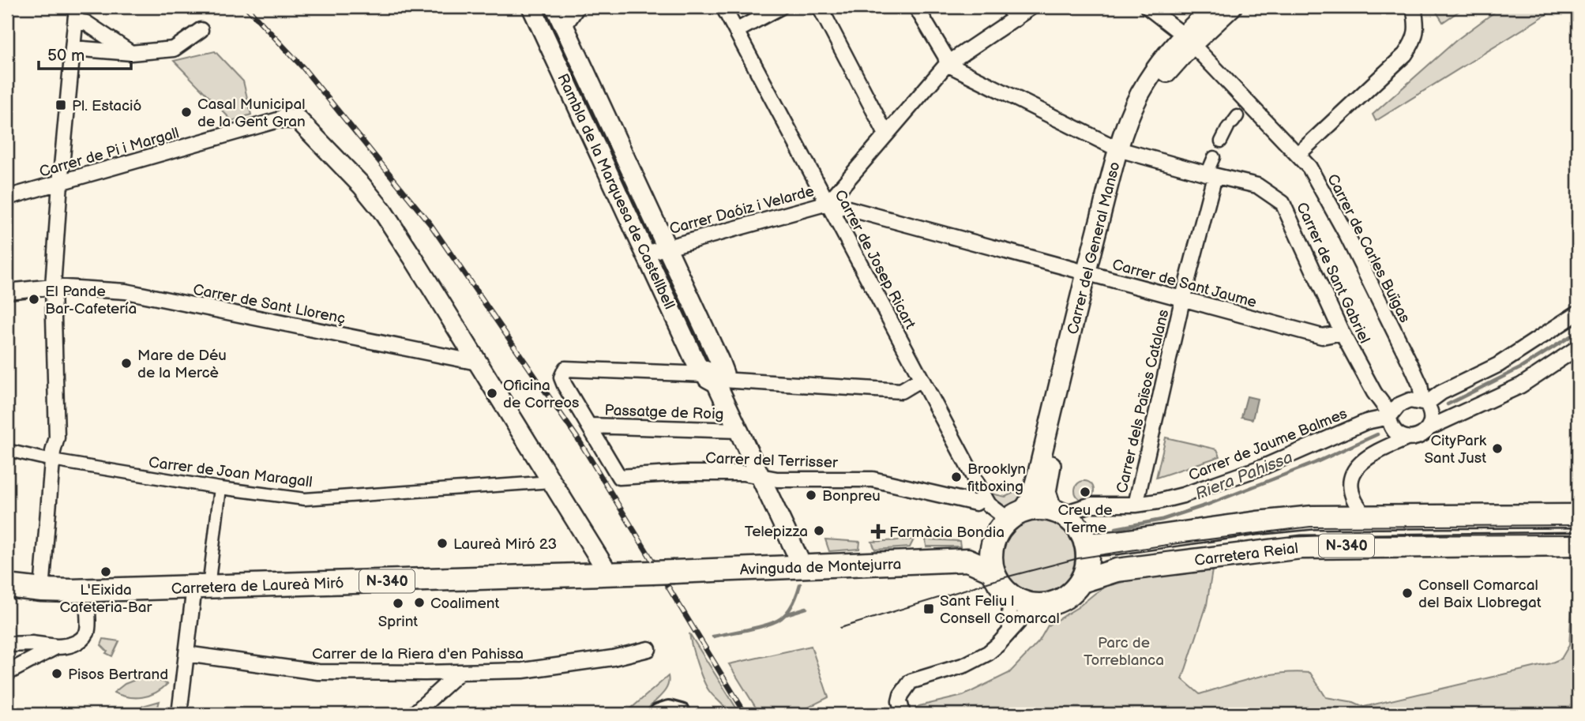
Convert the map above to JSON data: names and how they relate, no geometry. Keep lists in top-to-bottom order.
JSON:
{
  "streets": {
    "main road": [
      "N-340",
      "Carretera Reial",
      "Avinguda de Montejurra",
      "Carretera de Laureà Miró"
    ],
    "street": [
      "Carrer de Pi i Margall",
      "Rambla de la Marquesa de Castellbell",
      "Carrer Daóiz i Velarde",
      "Carrer del General Manso",
      "Carrer de Carles Buïgas",
      "Carrer de Josep Ricart",
      "Carrer de Sant Gabriel",
      "Carrer de Sant Jaume",
      "Carrer de Sant Llorenç",
      "Carrer dels Països Catalans",
      "Passatge de Roig",
      "Carrer de Jaume Balmes",
      "Carrer del Terrisser",
      "Carrer de Joan Maragall",
      "Carrer de la Riera d'en Pahissa"
    ]
  },
  "crossings": [
    ["Rambla de la Marquesa de Castellbell", "Carrer Daóiz i Velarde"],
    ["Rambla de la Marquesa de Castellbell", "Passatge de Roig"],
    ["Rambla de la Marquesa de Castellbell", "Carrer del Terrisser"],
    ["Rambla de la Marquesa de Castellbell", "Avinguda de Montejurra"],
    ["Carrer Daóiz i Velarde", "Carrer de Josep Ricart"],
    ["Carrer Daóiz i Velarde", "Carrer de Sant Gabriel"],
    ["Carrer Daóiz i Velarde", "Carrer de Sant Jaume"],
    ["Carrer del General Manso", "Carrer de Carles Buïgas"],
    ["Carrer del General Manso", "Carrer de Josep Ricart"],
    ["Carrer del General Manso", "Carrer de Sant Gabriel"],
    ["Carrer del General Manso", "Carrer de Sant Jaume"],
    ["Carrer del General Manso", "Carrer de Jaume Balmes"],
    ["Carrer del General Manso", "N-340"],
    ["Carrer del General Manso", "Carretera Reial"],
    ["Carrer del General Manso", "Avinguda de Montejurra"],
    ["Carrer de Carles Buïgas", "Carrer de Sant Gabriel"],
    ["Carrer de Carles Buïgas", "Carrer de Jaume Balmes"],
    ["Carrer de Josep Ricart", "Carrer de Sant Jaume"],
    ["Carrer de Josep Ricart", "Carrer de Jaume Balmes"],
    ["Carrer de Josep Ricart", "Carrer del Terrisser"],
    ["Carrer de Josep Ricart", "N-340"],
    ["Carrer de Josep Ricart", "Carretera Reial"],
    ["Carrer de Josep Ricart", "Avinguda de Montejurra"],
    ["Carrer de Sant Gabriel", "Carrer de Sant Jaume"],
    ["Carrer de Sant Gabriel", "Carrer dels Països Catalans"],
    ["Carrer de Sant Gabriel", "Carrer de Jaume Balmes"],
    ["Carrer de Sant Jaume", "Carrer dels Països Catalans"],
    ["Carrer dels Països Catalans", "Carrer de Jaume Balmes"],
    ["Passatge de Roig", "Carrer del Terrisser"],
    ["Carrer de Jaume Balmes", "N-340"],
    ["Carrer de Jaume Balmes", "Carretera Reial"],
    ["Carrer de Jaume Balmes", "Avinguda de Montejurra"],
    ["N-340", "Carretera Reial"],
    ["N-340", "Avinguda de Montejurra"],
    ["Carretera Reial", "Avinguda de Montejurra"],
    ["Avinguda de Montejurra", "Carretera de Laureà Miró"]
  ],
  "water": ["Riera Pahissa"],
  "parks": ["Parc de Torreblanca"],
  "places": {
    "transit": ["Pl. Estació", "Sant Feliu | Consell Comarcal"],
    "other": [
      "Casal Municipal de la Gent Gran",
      "El Pande Bar-Cafetería",
      "Mare de Déu de la Mercè",
      "Oficina de Correos",
      "CityPark Sant Just",
      "Brooklyn fitboxing",
      "Creu de Terme",
      "Bonpreu",
      "Telepizza",
      "Laureà Miró 23",
      "L'Eixida Cafeteria-Bar",
      "Consell Comarcal del Baix Llobregat",
      "Coaliment",
      "Sprint",
      "Pisos Bertrand"
    ],
    "health": ["Farmàcia Bondia"]
  },
  "scale_bar": "50 m"
}
